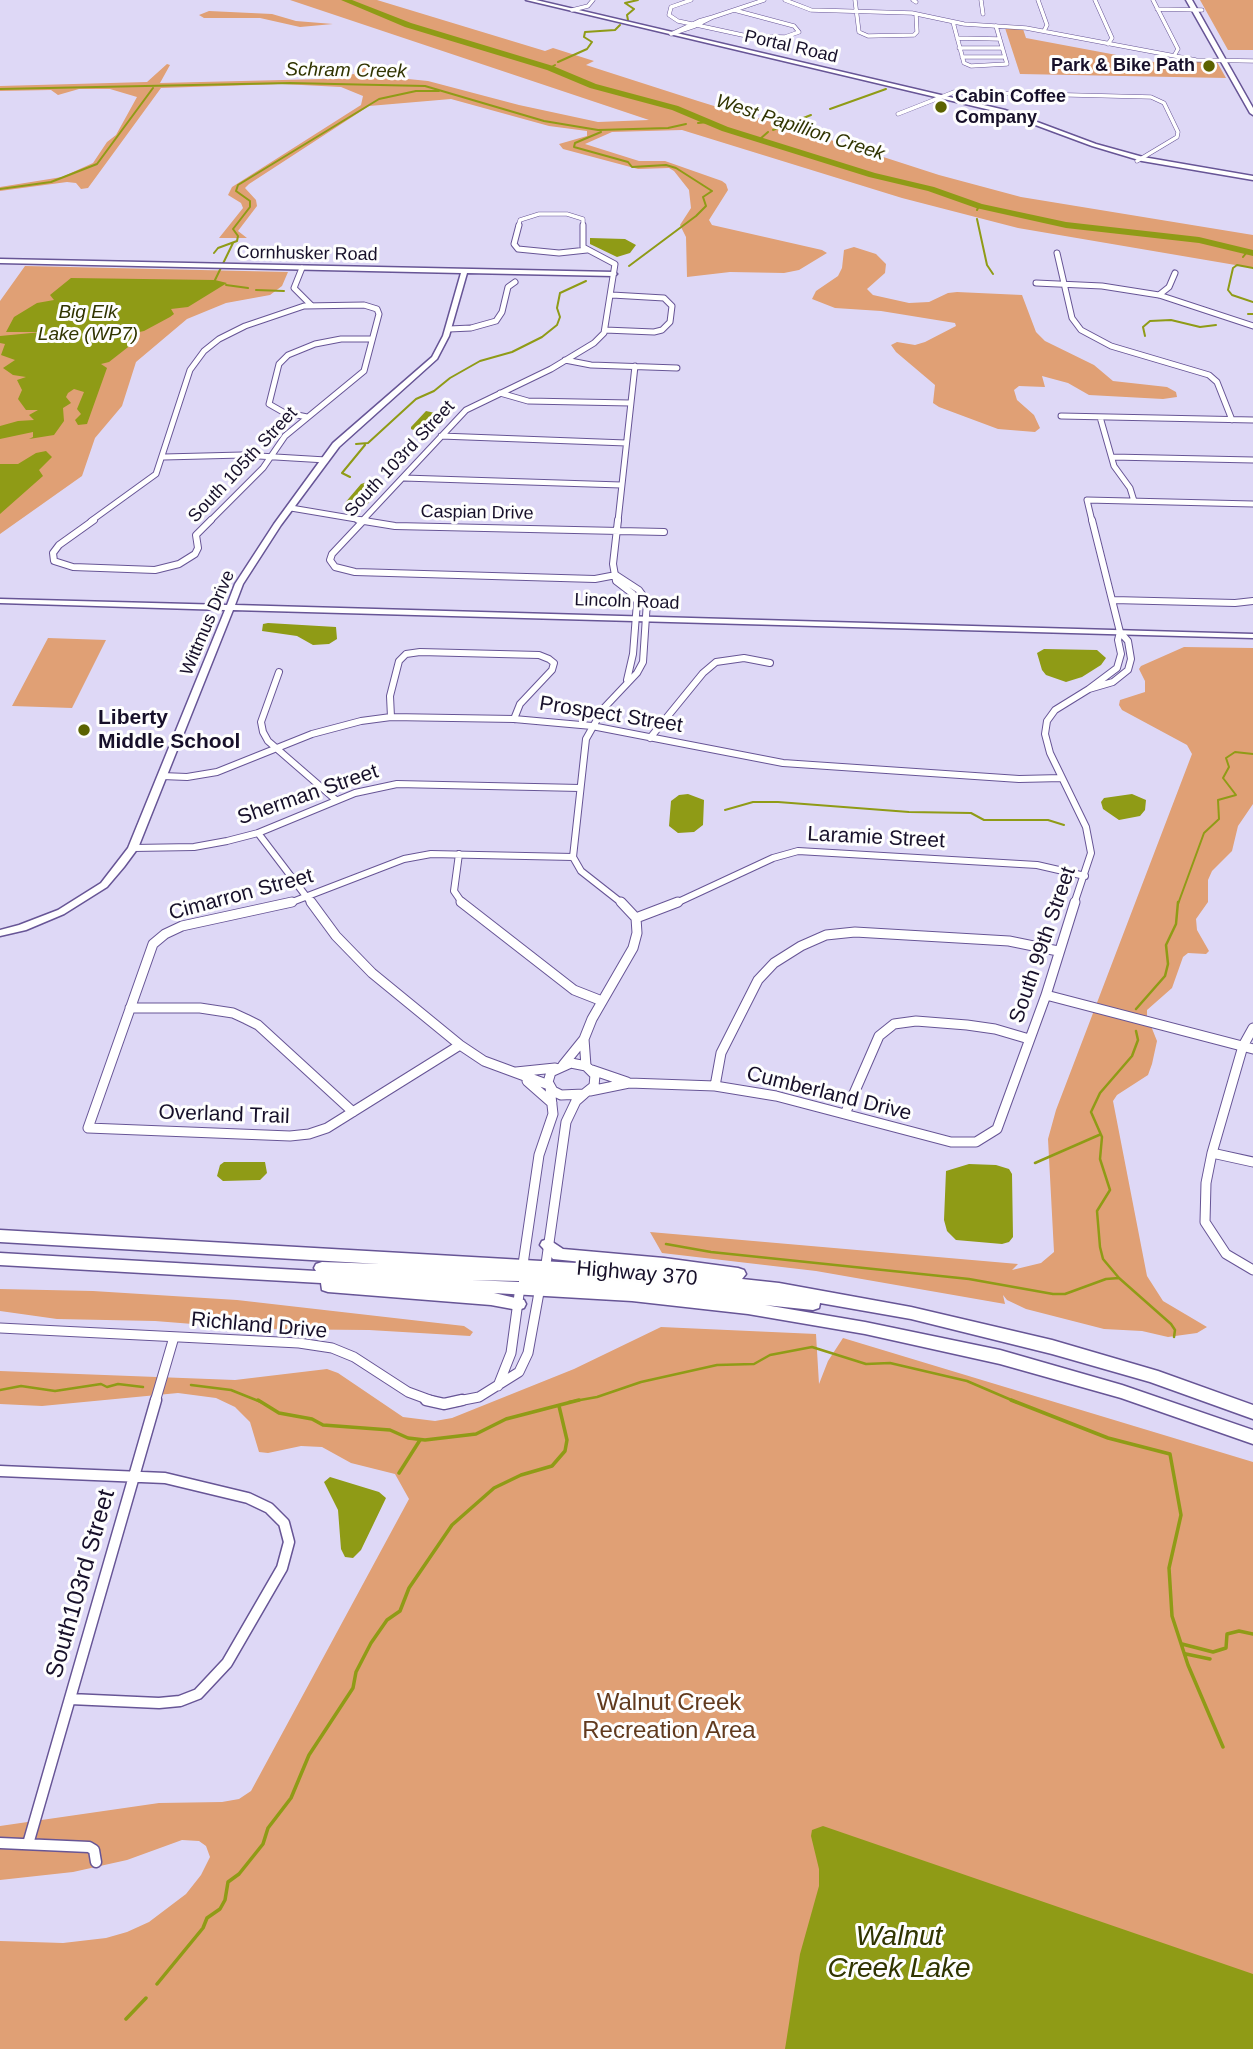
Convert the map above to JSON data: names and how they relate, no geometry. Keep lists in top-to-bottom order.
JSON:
{
  "streets": {
    "highway": ["Highway 370"],
    "main road": ["Portal Road"],
    "street": [
      "Cornhusker Road",
      "South 103rd Street",
      "South 105th Street",
      "Caspian Drive",
      "Lincoln Road",
      "Wittmus Drive",
      "Prospect Street",
      "Sherman Street",
      "Laramie Street",
      "Cimarron Street",
      "South 99th Street",
      "Cumberland Drive",
      "Overland Trail",
      "Richland Drive",
      "South103rd Street"
    ]
  },
  "crossings": [
    ["Cornhusker Road", "Wittmus Drive"],
    ["South 103rd Street", "Caspian Drive"],
    ["Caspian Drive", "Wittmus Drive"],
    ["Lincoln Road", "Wittmus Drive"],
    ["Lincoln Road", "South 99th Street"],
    ["Wittmus Drive", "Prospect Street"],
    ["Wittmus Drive", "Sherman Street"],
    ["Prospect Street", "South 99th Street"],
    ["Laramie Street", "South 99th Street"],
    ["Cimarron Street", "Overland Trail"],
    ["South 99th Street", "Cumberland Drive"],
    ["Cumberland Drive", "Richland Drive"],
    ["Highway 370", "Richland Drive"],
    ["Richland Drive", "South103rd Street"]
  ],
  "water": [
    "Schram Creek",
    "West Papillion Creek",
    "Big Elk Lake (WP7)",
    "Walnut Creek Lake"
  ],
  "parks": ["Walnut Creek Recreation Area"],
  "places": ["Park & Bike Path", "Cabin Coffee Company", "Liberty Middle School"]
}
